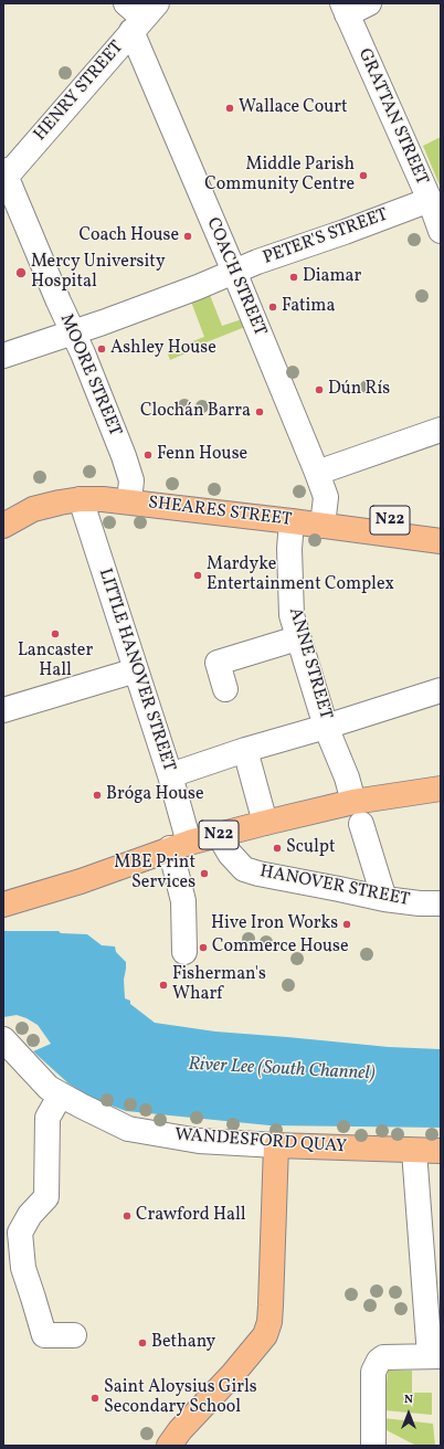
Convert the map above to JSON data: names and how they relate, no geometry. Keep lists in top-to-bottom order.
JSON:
{
  "streets": {
    "main road": ["SHEARES STREET", "N22", "WANDESFORD QUAY"],
    "street": [
      "HENRY STREET",
      "GRATTAN STREET",
      "PETER'S STREET",
      "COACH STREET",
      "MOORE STREET",
      "ANNE STREET",
      "LITTLE HANOVER STREET",
      "HANOVER STREET"
    ]
  },
  "crossings": [
    ["HENRY STREET", "COACH STREET"],
    ["HENRY STREET", "MOORE STREET"],
    ["GRATTAN STREET", "PETER'S STREET"],
    ["PETER'S STREET", "COACH STREET"],
    ["PETER'S STREET", "MOORE STREET"],
    ["COACH STREET", "SHEARES STREET"],
    ["COACH STREET", "N22"],
    ["MOORE STREET", "SHEARES STREET"],
    ["SHEARES STREET", "N22"],
    ["SHEARES STREET", "ANNE STREET"],
    ["SHEARES STREET", "LITTLE HANOVER STREET"],
    ["N22", "ANNE STREET"],
    ["N22", "LITTLE HANOVER STREET"],
    ["N22", "HANOVER STREET"],
    ["ANNE STREET", "HANOVER STREET"]
  ],
  "water": ["River Lee (South Channel)"],
  "places": [
    "Wallace Court",
    "Middle Parish Community Centre",
    "Coach House",
    "Mercy University Hospital",
    "Diamar",
    "Fatima",
    "Ashley House",
    "Dún Rís",
    "Clochán Barra",
    "Fenn House",
    "Mardyke Entertainment Complex",
    "Lancaster Hall",
    "Bróga House",
    "Sculpt",
    "MBE Print Services",
    "Hive Iron Works",
    "Commerce House",
    "Fisherman's Wharf",
    "Crawford Hall",
    "Bethany",
    "Saint Aloysius Girls Secondary School"
  ],
  "north": "top"
}
